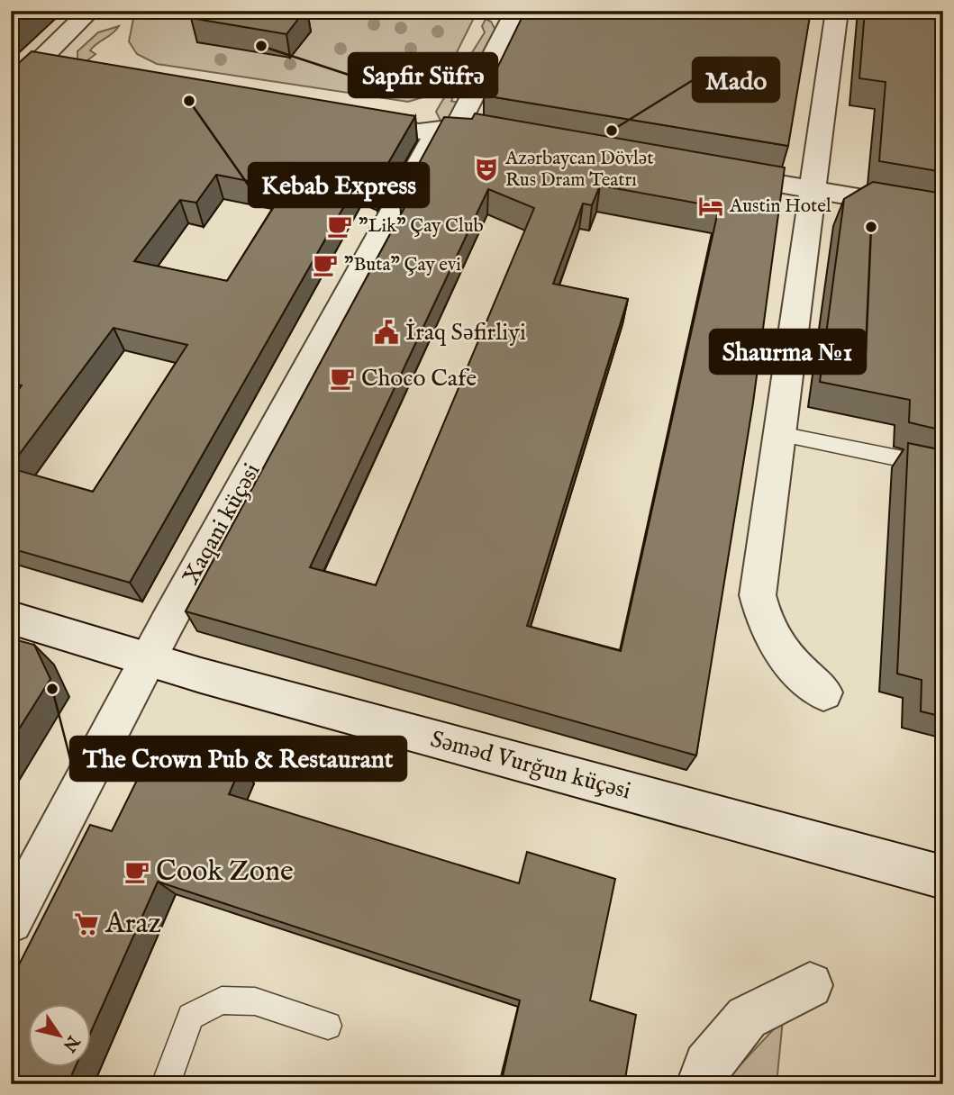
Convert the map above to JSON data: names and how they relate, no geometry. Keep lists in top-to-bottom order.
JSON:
{
  "streets": {
    "street": ["Xaqani küçəsi", "Səməd Vurğun küçəsi"]
  },
  "crossings": [
    ["Xaqani küçəsi", "Səməd Vurğun küçəsi"]
  ],
  "places": {
    "other": [
      "Sapfir Süfrə",
      "Kebab Express",
      "Mado",
      "Shaurma №1",
      "The Crown Pub & Restaurant"
    ],
    "theatre": ["Azərbaycan Dövlət Rus Dram Teatrı"],
    "hotel": ["Austin Hotel"],
    "cafe": [
      "\"Lik\" Çay Club",
      "\"Buta\" Çay evi",
      "Choco Cafe",
      "Cook Zone"
    ],
    "public building": ["İraq Səfirliyi"],
    "supermarket": ["Araz"]
  },
  "north": "bottom right"
}
